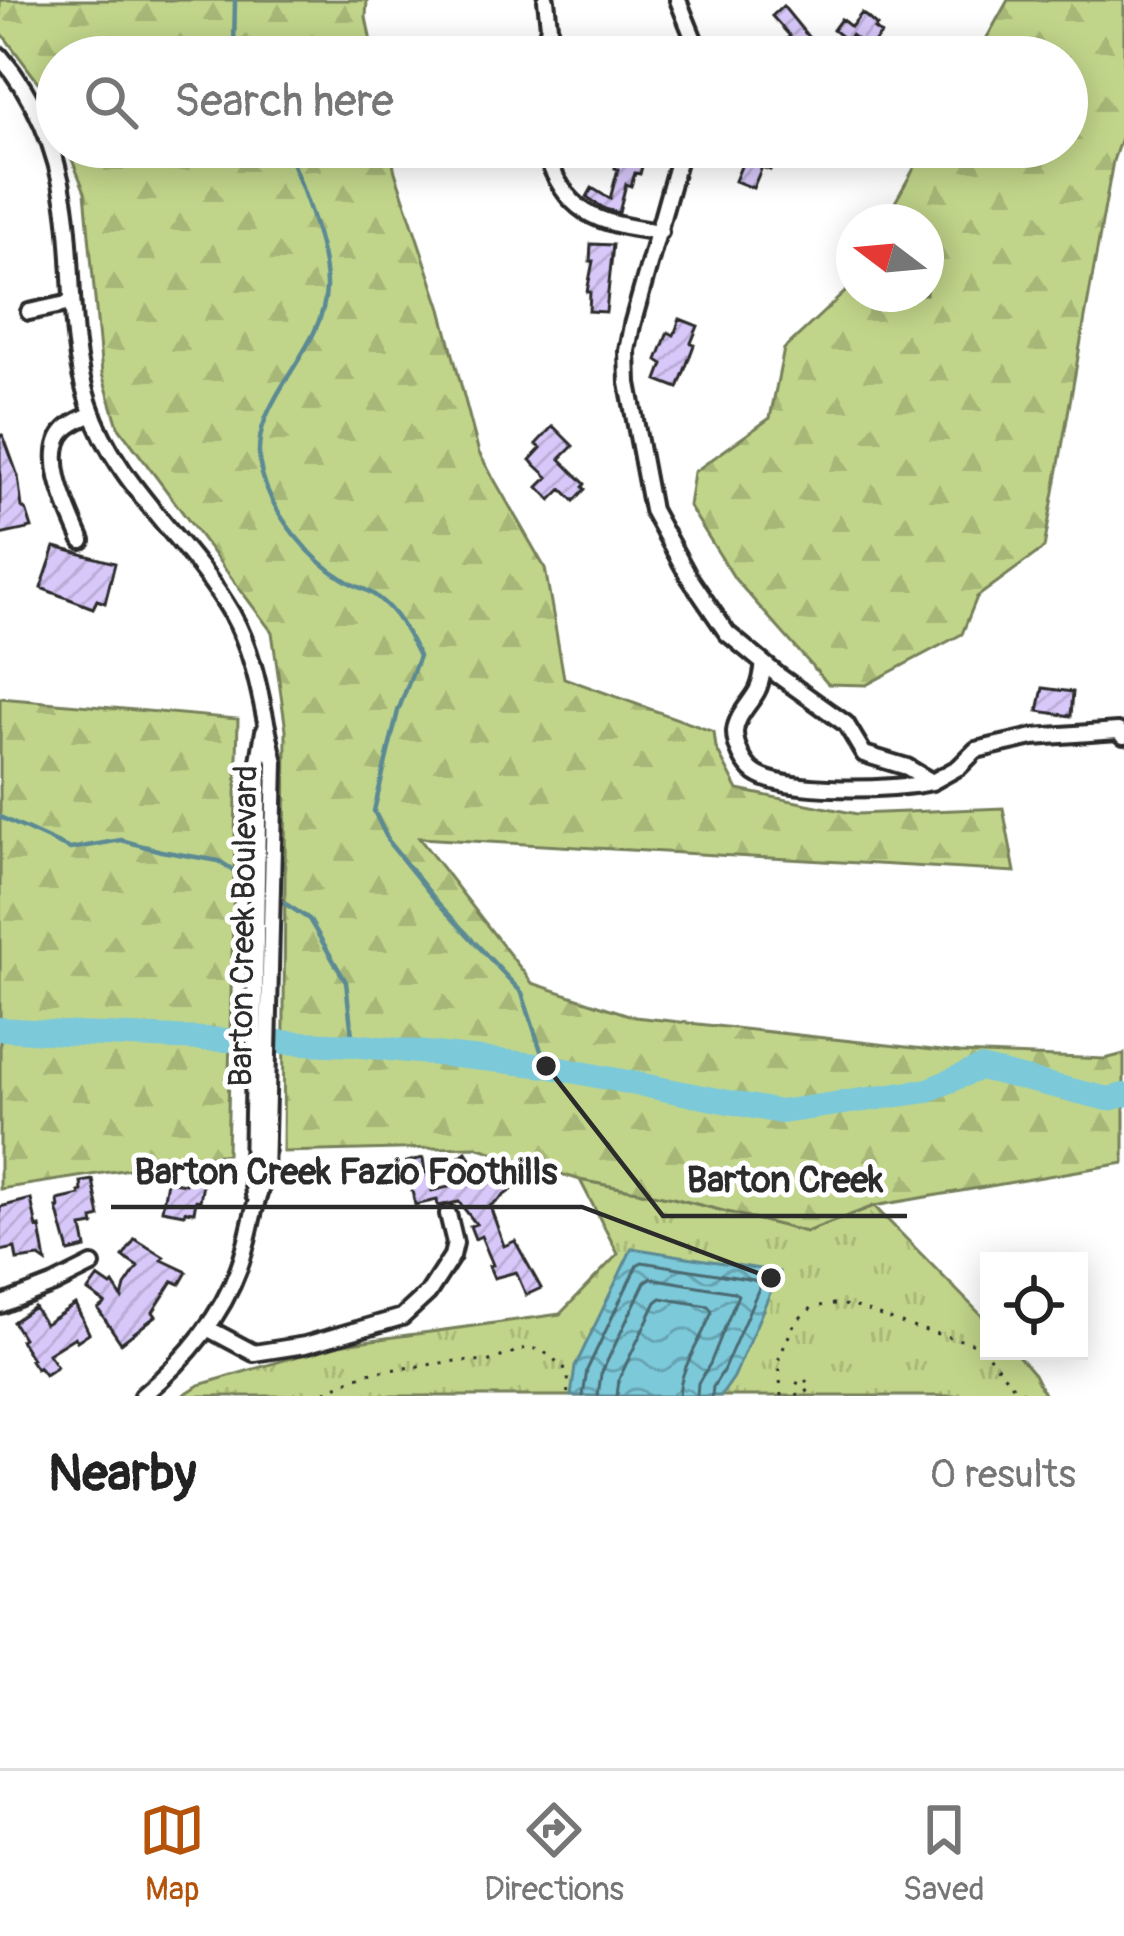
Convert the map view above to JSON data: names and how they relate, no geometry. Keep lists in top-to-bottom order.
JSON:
{
  "streets": {
    "street": ["Barton Creek Boulevard"]
  },
  "places": ["Barton Creek", "Barton Creek Fazio Foothills"],
  "north": "left",
  "page": {
    "search": "Search here",
    "heading": ["Nearby", "0 results"],
    "nav": ["Map", "Directions", "Saved"]
  }
}
